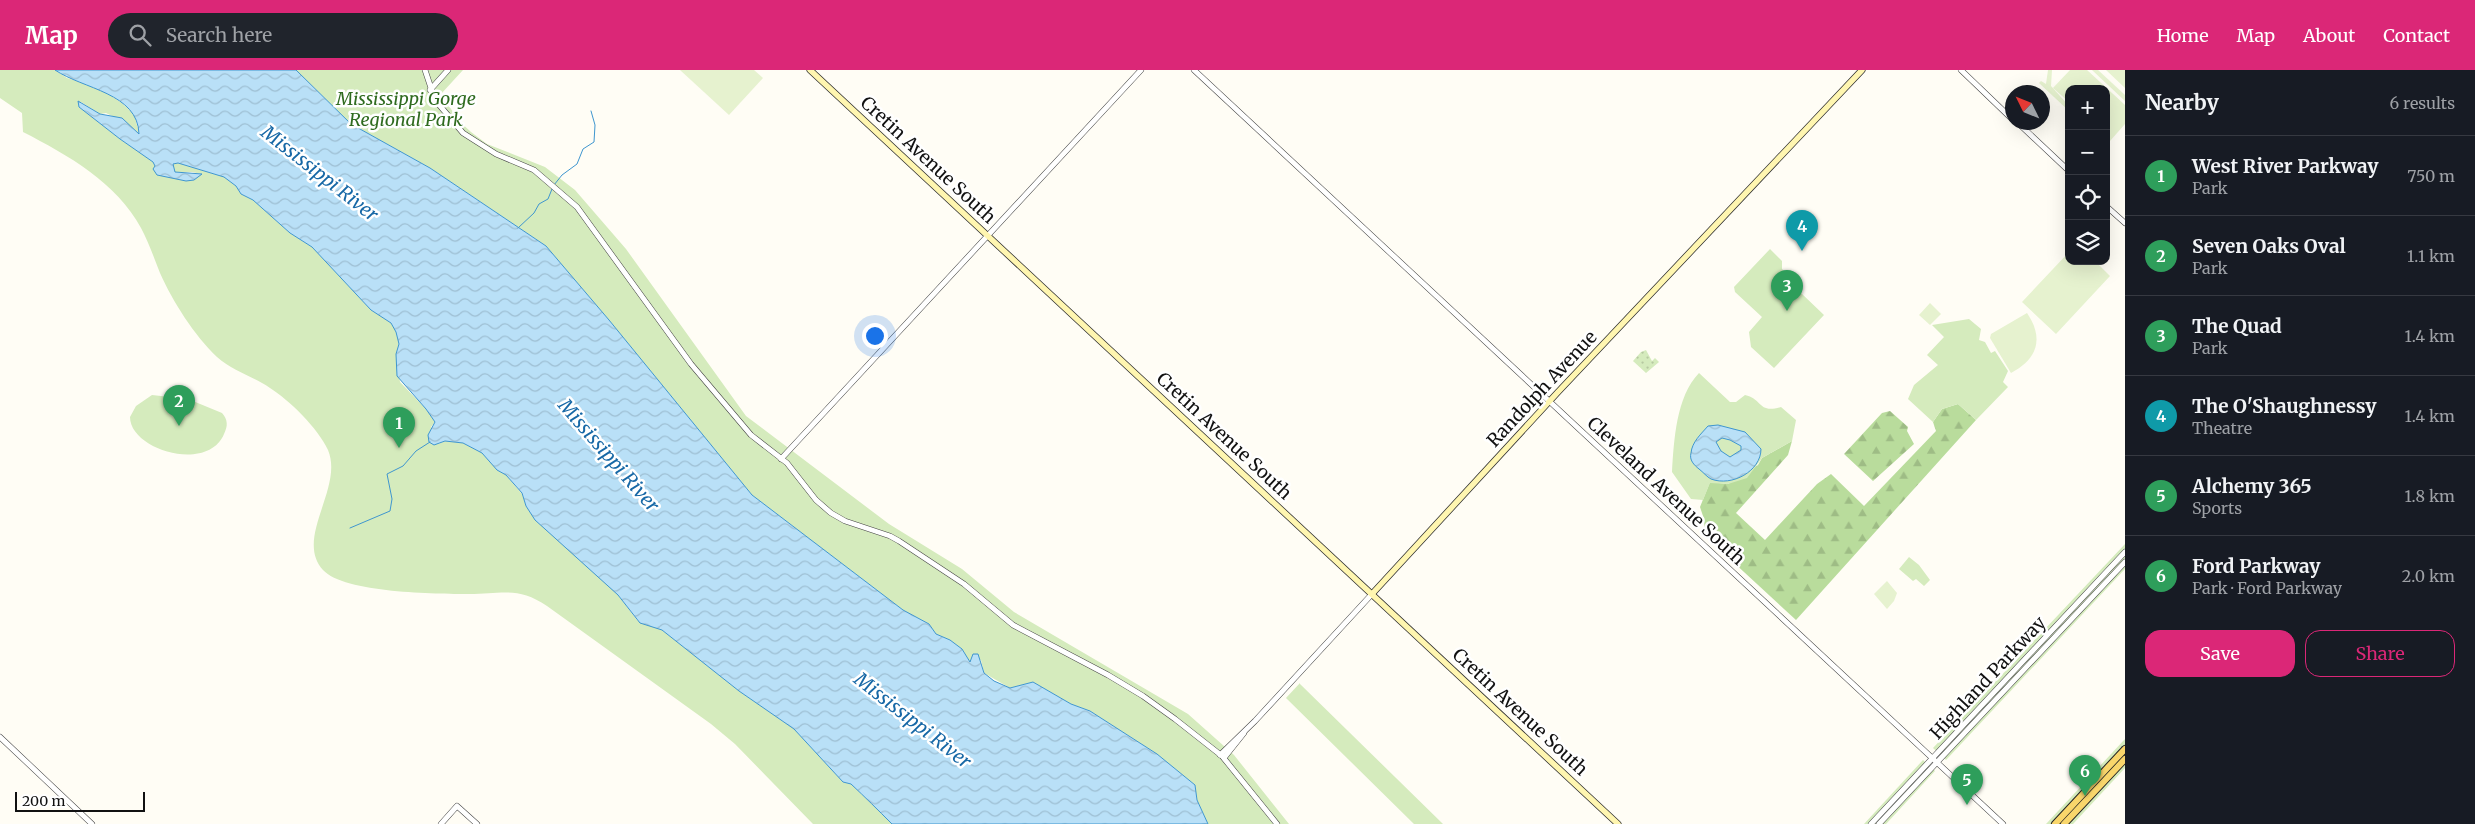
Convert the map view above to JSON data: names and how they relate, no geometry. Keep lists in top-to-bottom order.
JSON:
{
  "streets": {
    "main road": ["Cretin Avenue South", "Randolph Avenue"],
    "street": ["Cleveland Avenue South", "Highland Parkway"]
  },
  "crossings": [
    ["Cretin Avenue South", "Randolph Avenue"],
    ["Randolph Avenue", "Cleveland Avenue South"],
    ["Cleveland Avenue South", "Highland Parkway"]
  ],
  "water": ["Mississippi River"],
  "parks": ["Mississippi Gorge Regional Park"],
  "scale_bar": "200 m",
  "north": "top left",
  "page": {
    "header": "Map",
    "search": "Search here",
    "nav": [
      "Home",
      "Map",
      "About",
      "Contact"
    ],
    "heading": ["Nearby", "6 results"],
    "map_buttons": ["+", "−"],
    "list": [
      {
        "mark": "1",
        "name": "West River Parkway",
        "note": "Park",
        "value": "750 m"
      },
      {
        "mark": "2",
        "name": "Seven Oaks Oval",
        "note": "Park",
        "value": "1.1 km"
      },
      {
        "mark": "3",
        "name": "The Quad",
        "note": "Park",
        "value": "1.4 km"
      },
      {
        "mark": "4",
        "name": "The O'Shaughnessy",
        "note": "Theatre",
        "value": "1.4 km"
      },
      {
        "mark": "5",
        "name": "Alchemy 365",
        "note": "Sports",
        "value": "1.8 km"
      },
      {
        "mark": "6",
        "name": "Ford Parkway",
        "note": "Park · Ford Parkway",
        "value": "2.0 km"
      }
    ],
    "pins": [
      "4",
      "3",
      "2",
      "1",
      "6",
      "5"
    ],
    "buttons": ["Save", "Share"],
    "scale": "200 m"
  }
}
